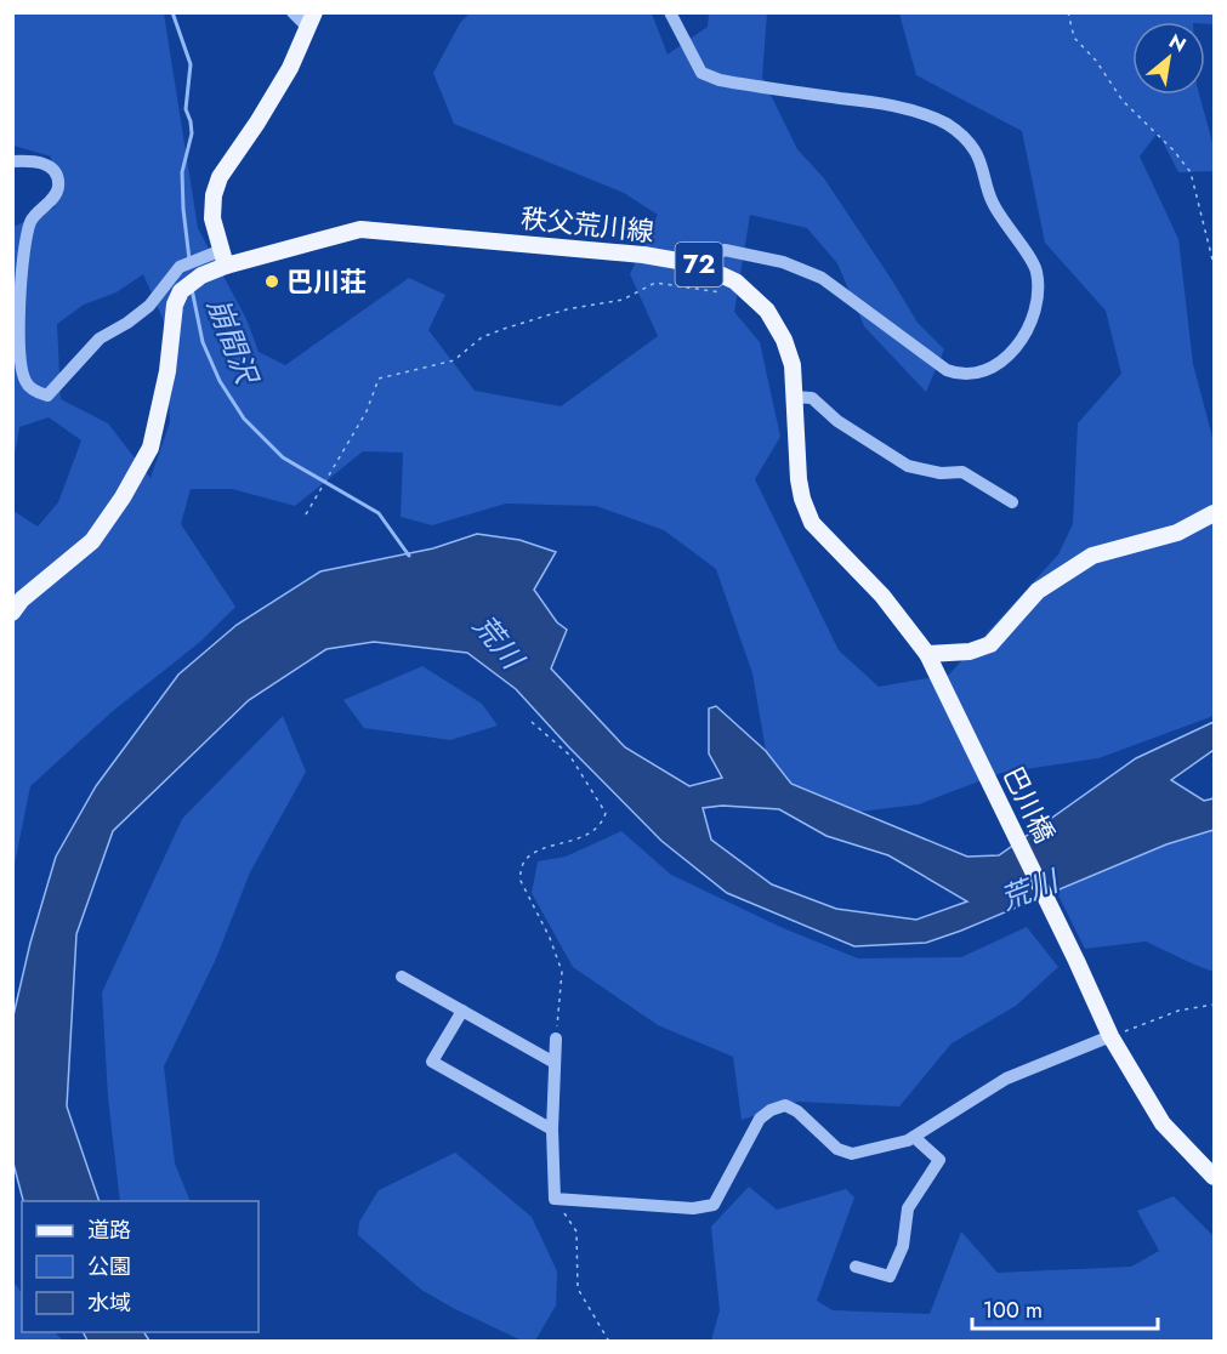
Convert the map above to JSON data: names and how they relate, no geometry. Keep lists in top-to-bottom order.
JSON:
{
  "streets": {
    "main road": ["秩父荒川線", "72", "巴川橋"]
  },
  "crossings": [
    ["秩父荒川線", "巴川橋"]
  ],
  "water": ["崩間沢", "荒川"],
  "places": ["巴川荘"],
  "legend": ["道路", "公園", "水域"],
  "scale_bar": "100 m",
  "north": "top right"
}
